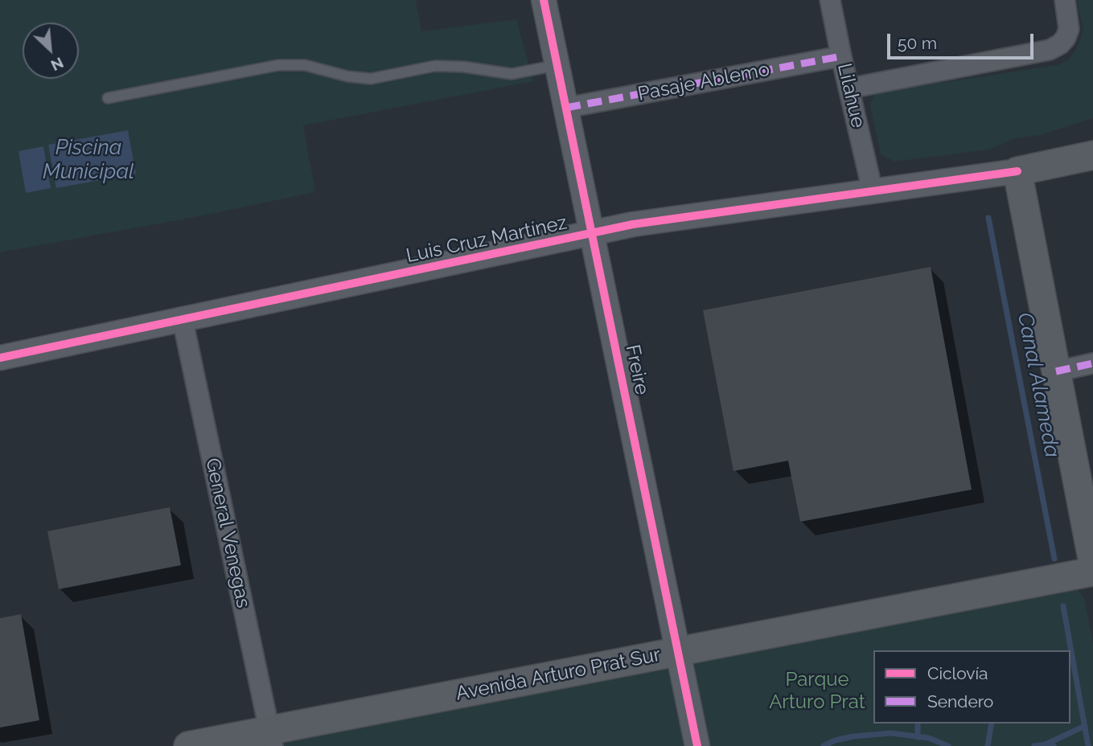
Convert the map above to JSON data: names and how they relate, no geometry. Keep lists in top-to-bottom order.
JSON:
{
  "streets": {
    "main road": ["Luis Cruz Martínez", "Avenida Arturo Prat Sur"],
    "street": [
      "Pasaje Ablemo",
      "Lilahue",
      "Freire",
      "General Venegas"
    ]
  },
  "crossings": [
    ["Pasaje Ablemo", "Lilahue"],
    ["Pasaje Ablemo", "Freire"],
    ["Lilahue", "Luis Cruz Martínez"],
    ["Luis Cruz Martínez", "Freire"],
    ["Luis Cruz Martínez", "General Venegas"],
    ["Freire", "Avenida Arturo Prat Sur"],
    ["General Venegas", "Avenida Arturo Prat Sur"]
  ],
  "water": ["Piscina Municipal", "Canal Alameda"],
  "parks": ["Parque Arturo Prat"],
  "legend": ["Ciclovía", "Sendero"],
  "scale_bar": "50 m",
  "north": "bottom right"
}
